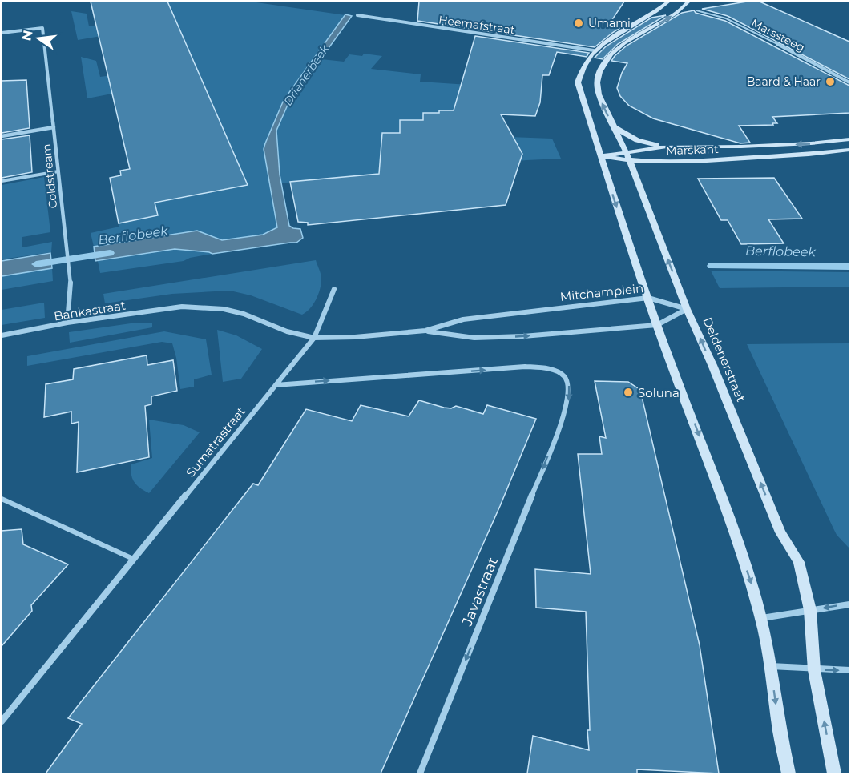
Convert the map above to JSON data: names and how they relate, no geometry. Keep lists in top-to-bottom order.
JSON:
{
  "streets": {
    "main road": ["Marskant", "Deldenerstraat"],
    "street": [
      "Heemafstraat",
      "Marssteeg",
      "Coldstream",
      "Mitchamplein",
      "Bankastraat",
      "Sumatrastraat",
      "Javastraat"
    ]
  },
  "crossings": [
    ["Marskant", "Deldenerstraat"],
    ["Coldstream", "Bankastraat"],
    ["Mitchamplein", "Bankastraat"],
    ["Mitchamplein", "Deldenerstraat"],
    ["Mitchamplein", "Sumatrastraat"],
    ["Sumatrastraat", "Javastraat"]
  ],
  "water": ["Drienerbeek", "Berflobeek"],
  "places": ["Umami", "Baard & Haar", "Soluna"],
  "north": "left"
}
